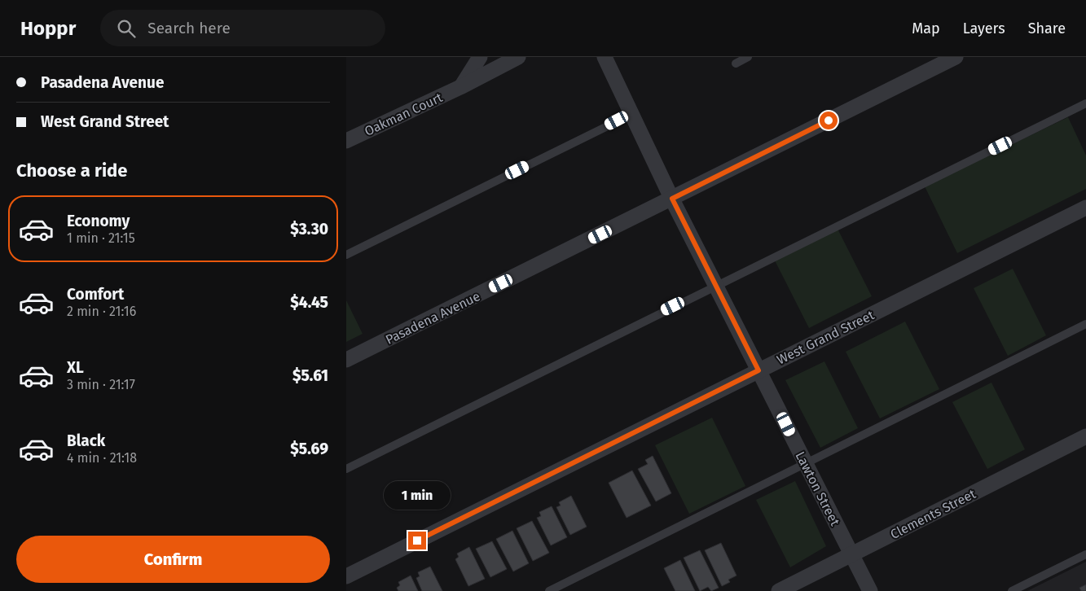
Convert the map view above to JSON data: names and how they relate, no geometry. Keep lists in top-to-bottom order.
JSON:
{
  "streets": {
    "street": [
      "Oakman Court",
      "Pasadena Avenue",
      "West Grand Street",
      "Lawton Street",
      "Clements Street"
    ]
  },
  "crossings": [
    ["Pasadena Avenue", "Lawton Street"],
    ["West Grand Street", "Lawton Street"],
    ["Lawton Street", "Clements Street"]
  ],
  "page": {
    "header": "Hoppr",
    "search": "Search here",
    "nav": ["Map", "Layers", "Share"],
    "banner": ["Pasadena Avenue", "West Grand Street"],
    "heading": "Choose a ride",
    "list": [
      {
        "name": "Economy",
        "note": "1 min · 21:15",
        "value": "$3.30"
      },
      {
        "name": "Comfort",
        "note": "2 min · 21:16",
        "value": "$4.45"
      },
      {
        "name": "XL",
        "note": "3 min · 21:17",
        "value": "$5.61"
      },
      {
        "name": "Black",
        "note": "4 min · 21:18",
        "value": "$5.69"
      }
    ],
    "bubble": "1 min",
    "buttons": "Confirm"
  }
}
